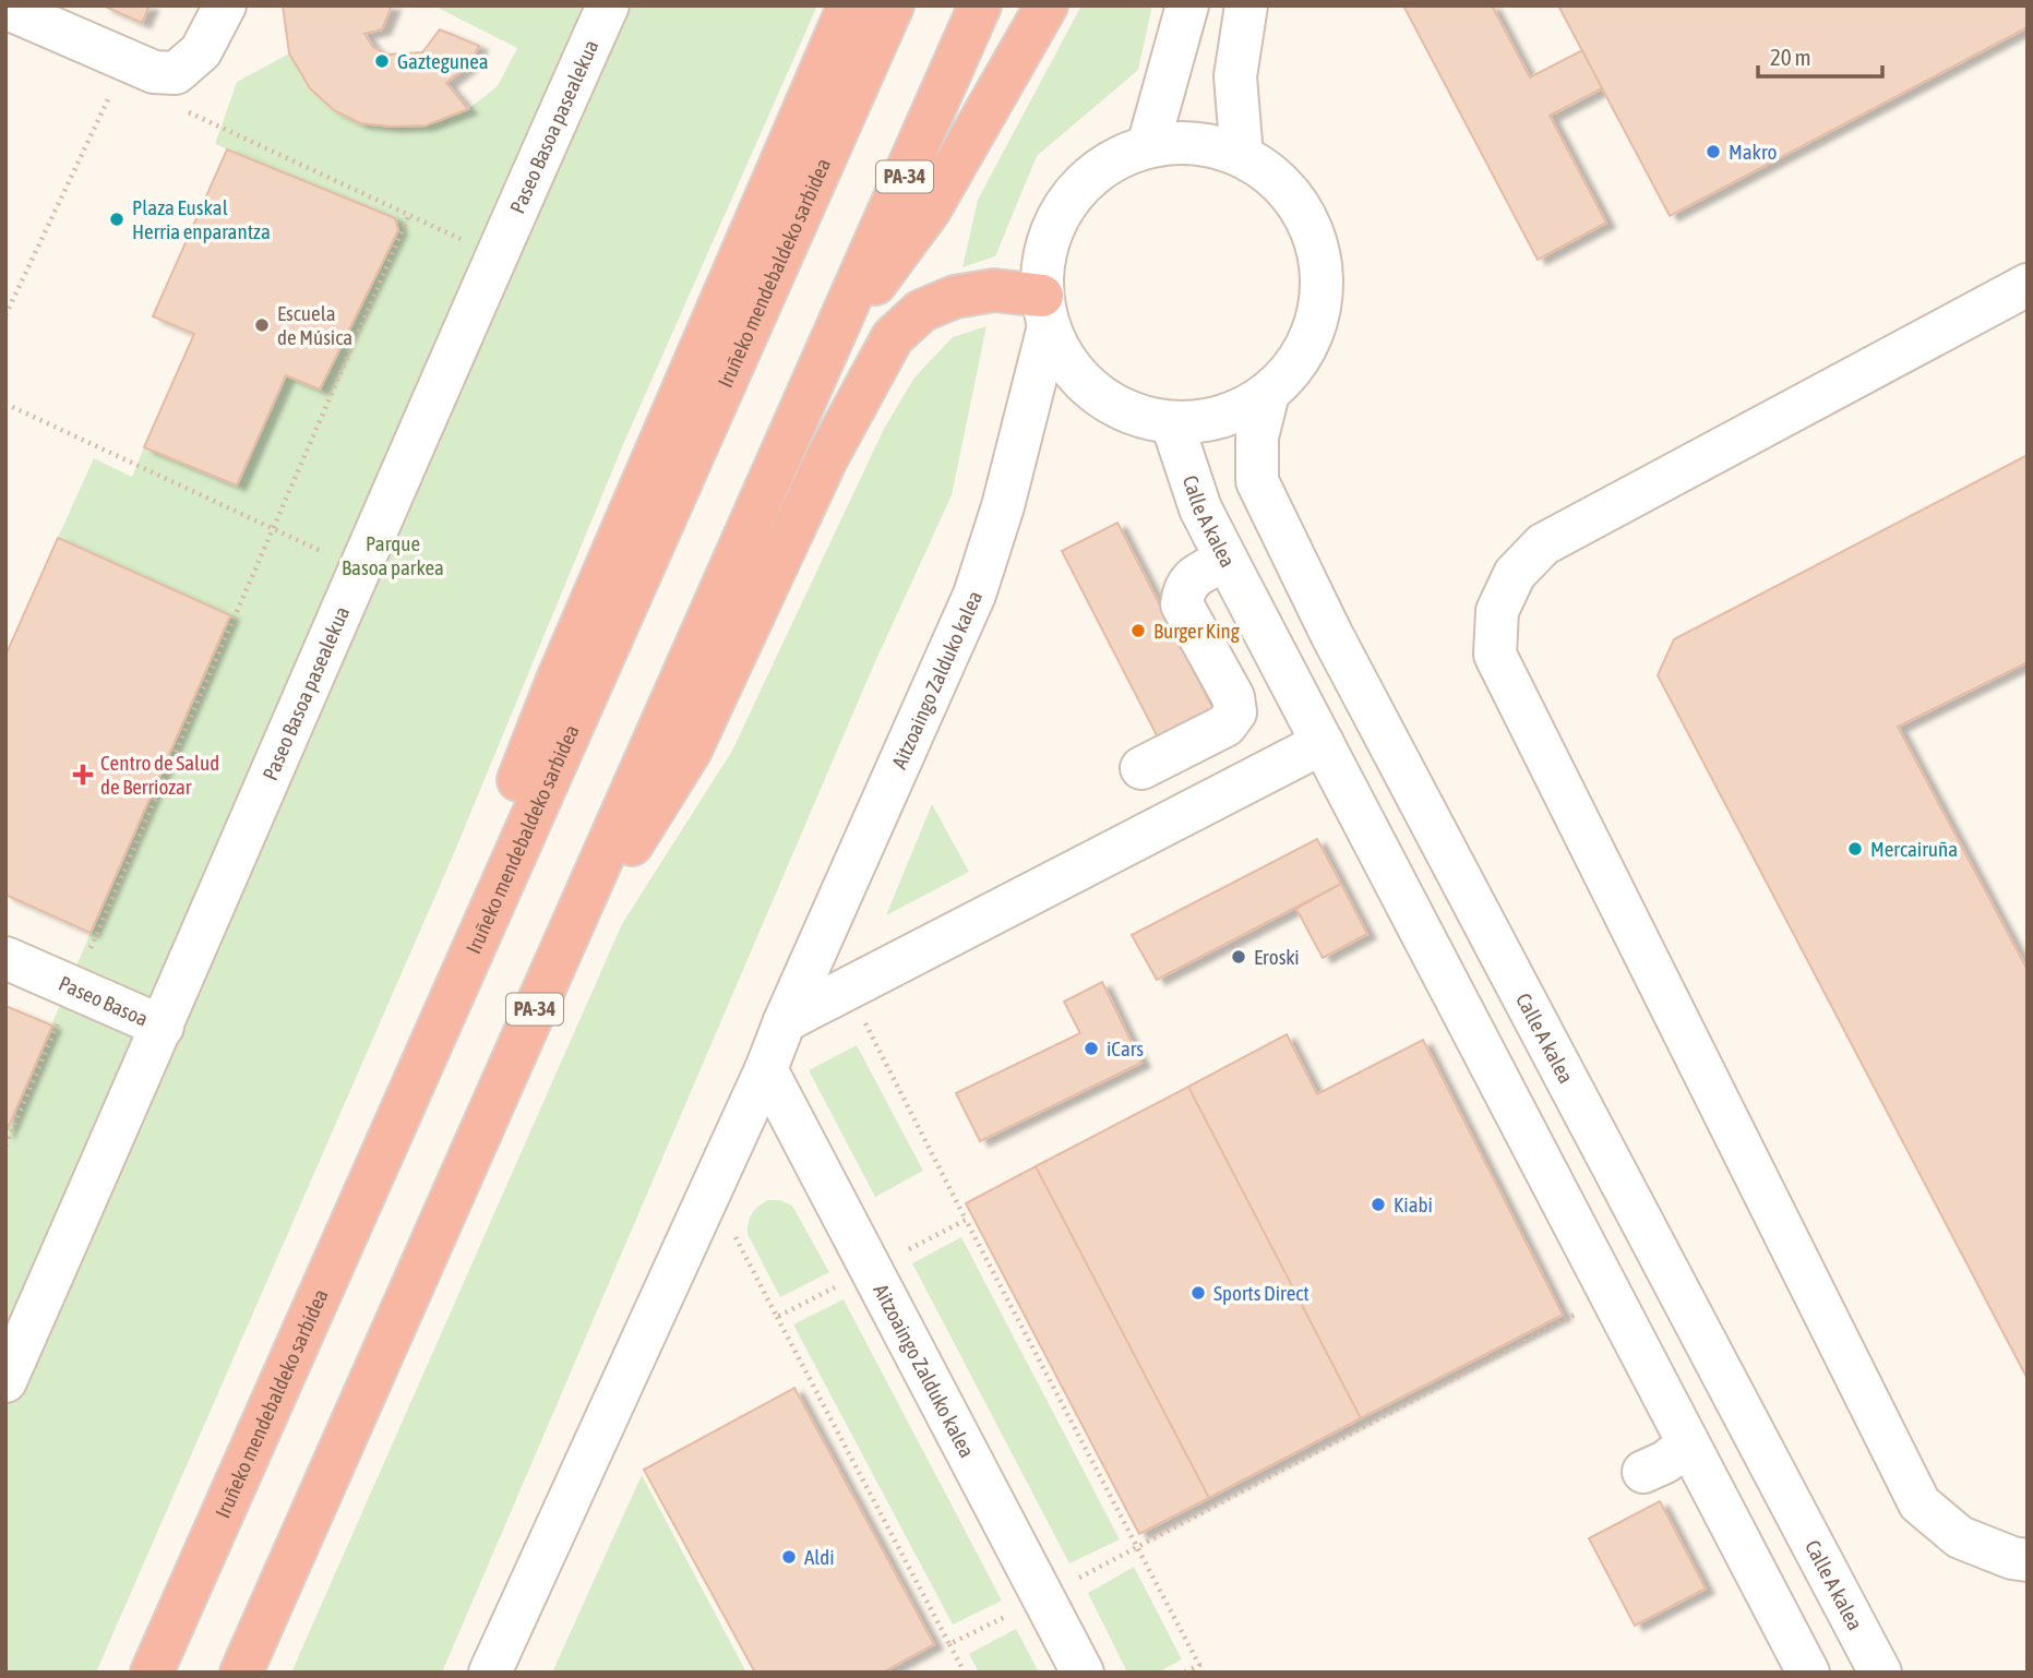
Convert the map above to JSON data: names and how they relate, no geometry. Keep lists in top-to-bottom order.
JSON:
{
  "streets": {
    "highway": ["PA-34", "Iruñeko mendebaldeko sarbidea"],
    "street": [
      "Paseo Basoa pasealekua",
      "Calle A kalea",
      "Aitzoaingo Zalduko kalea",
      "Paseo Basoa"
    ]
  },
  "crossings": [
    ["Paseo Basoa pasealekua", "Paseo Basoa"],
    ["Calle A kalea", "Aitzoaingo Zalduko kalea"]
  ],
  "parks": ["Parque Basoa parkea"],
  "places": {
    "other": [
      "Gaztegunea",
      "Makro",
      "Plaza Euskal Herria enparantza",
      "Escuela de Música",
      "Burger King",
      "Mercairuña",
      "Eroski",
      "iCars",
      "Kiabi",
      "Sports Direct",
      "Aldi"
    ],
    "health": ["Centro de Salud de Berriozar"]
  },
  "scale_bar": "20 m"
}
